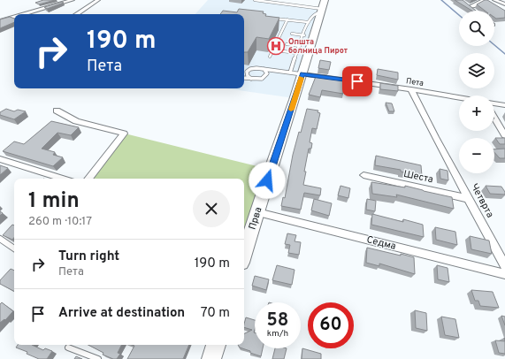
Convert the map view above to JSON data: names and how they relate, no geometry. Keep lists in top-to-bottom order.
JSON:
{
  "streets": {
    "main road": ["Прва"],
    "street": [
      "Пета",
      "Шеста",
      "Четврта",
      "Седма"
    ]
  },
  "crossings": [
    ["Пета", "Четврта"],
    ["Пета", "Прва"],
    ["Шеста", "Четврта"],
    ["Прва", "Седма"]
  ],
  "places": {
    "hospital": ["Општа болница Пирот"]
  },
  "page": {
    "map_buttons": ["+", "−"],
    "turn": ["190 m", "Пета"],
    "heading": ["1 min", "260 m · 10:17"],
    "list": [
      {
        "name": "Turn right",
        "note": "Пета",
        "value": "190 m"
      },
      {
        "name": "Arrive at destination",
        "value": "70 m"
      }
    ],
    "speed": "58 km/h",
    "limit": "60"
  }
}
